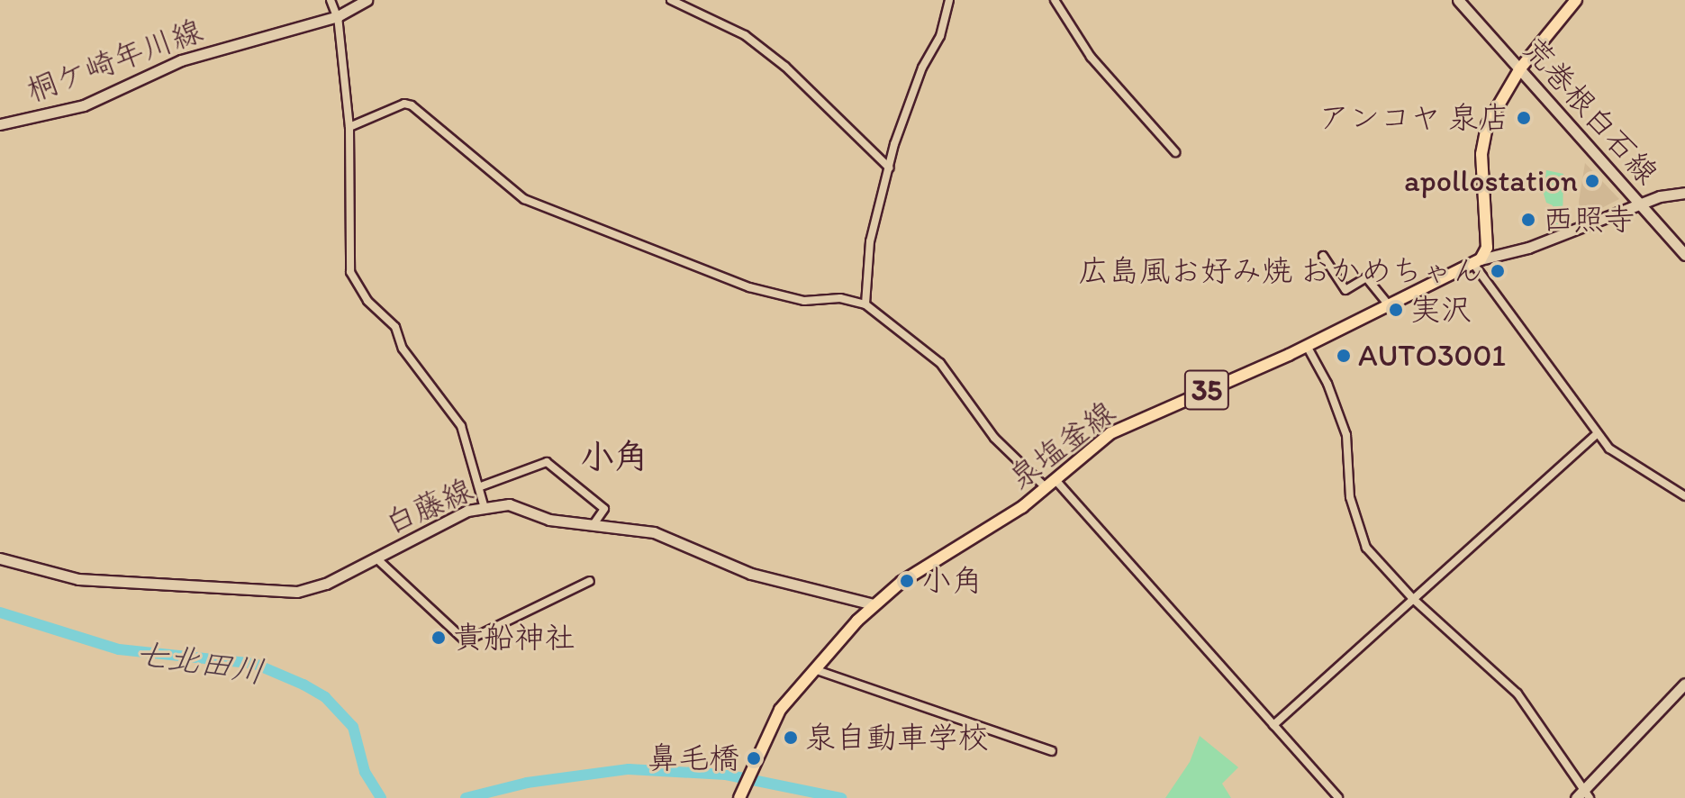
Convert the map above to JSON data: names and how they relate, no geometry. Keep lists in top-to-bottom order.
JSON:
{
  "streets": {
    "main road": ["35", "泉塩釜線"],
    "street": ["桐ケ崎年川線", "荒巻根白石線", "白藤線"]
  },
  "crossings": [
    ["泉塩釜線", "白藤線"]
  ],
  "districts": ["小角"],
  "water": ["七北田川"],
  "places": [
    "アンコヤ 泉店",
    "apollostation",
    "西照寺",
    "広島風お好み焼 おかめちゃん",
    "実沢",
    "AUTO3001",
    "小角",
    "貴船神社",
    "泉自動車学校",
    "鼻毛橋"
  ]
}
